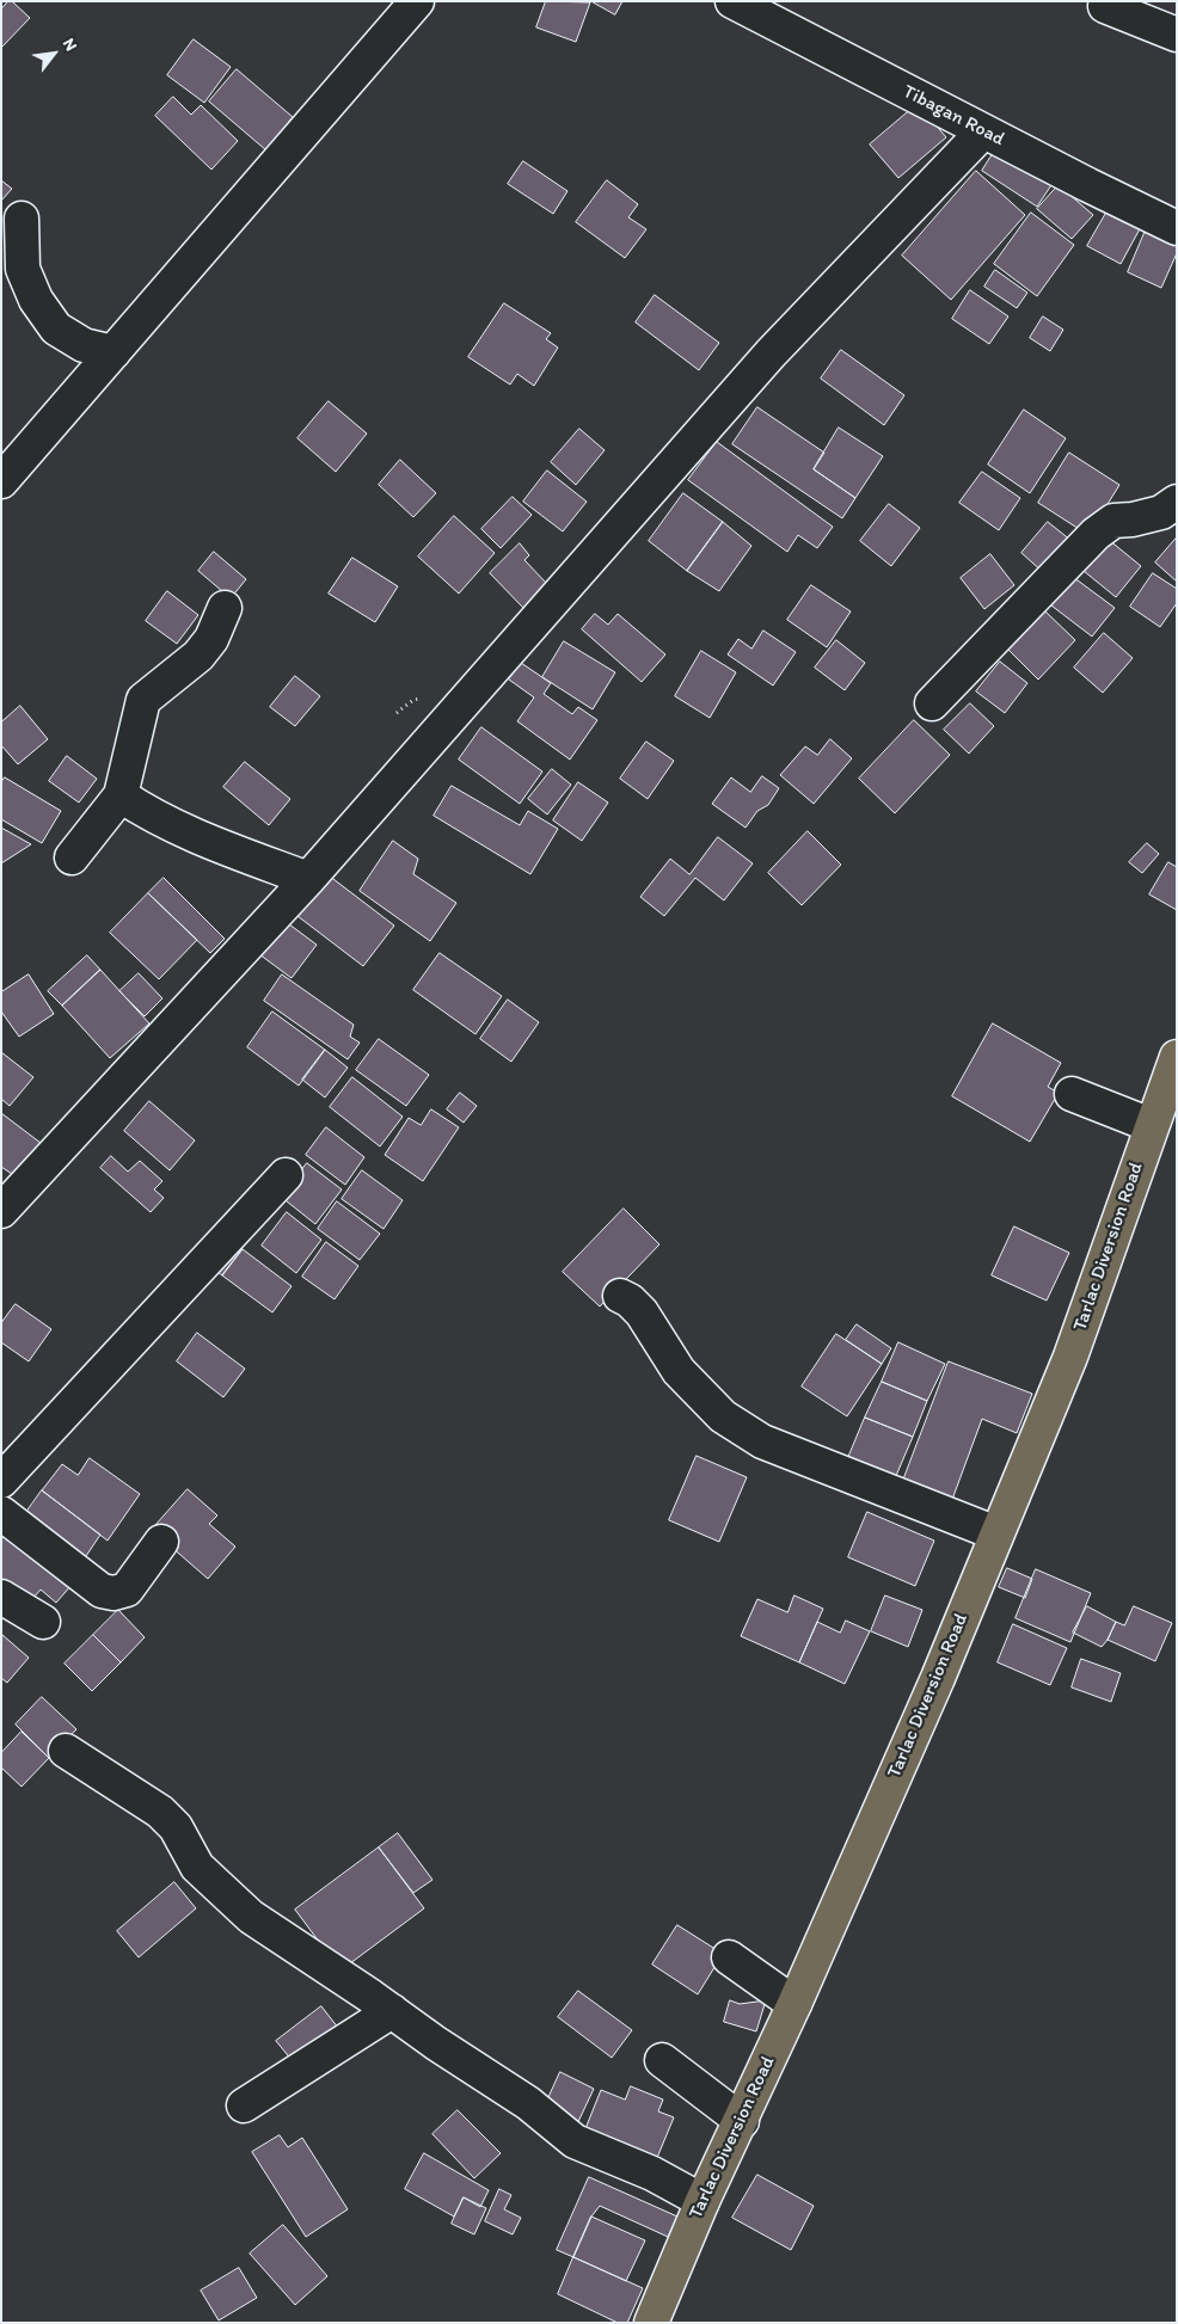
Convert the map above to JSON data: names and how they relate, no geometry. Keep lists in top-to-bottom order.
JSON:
{
  "streets": {
    "main road": ["Tarlac Diversion Road"],
    "street": ["Tibagan Road"]
  },
  "north": "top right"
}
